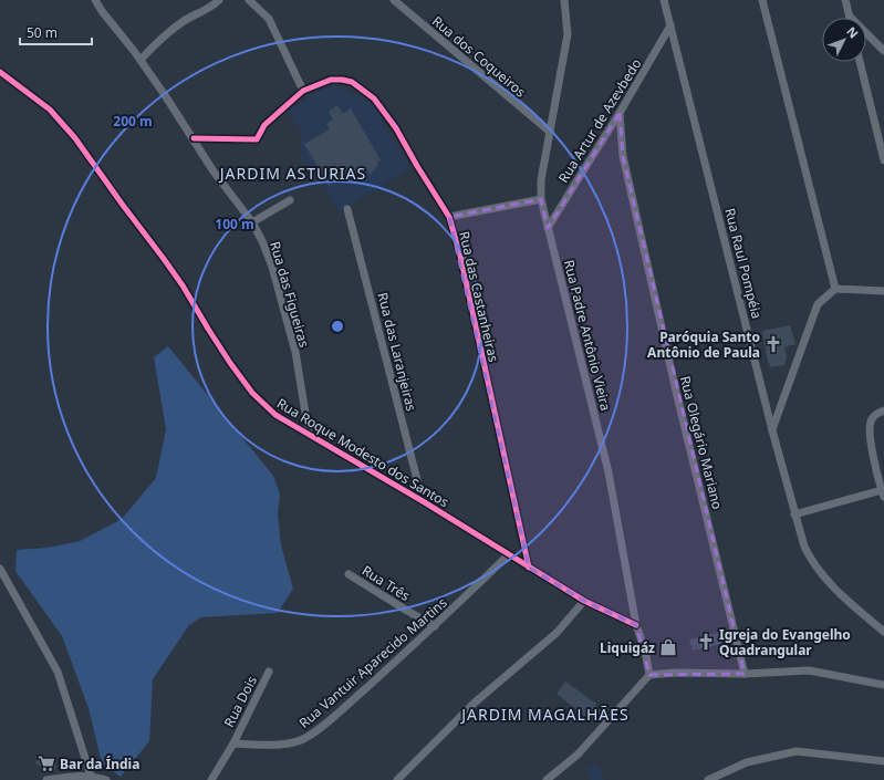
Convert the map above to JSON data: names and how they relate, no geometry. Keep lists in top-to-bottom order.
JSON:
{
  "streets": {
    "street": [
      "Rua dos Coqueiros",
      "Rua Artur de Azevbedo",
      "Rua Raul Pompéia",
      "Rua das Figueiras",
      "Rua das Castanheiras",
      "Rua Padre Antônio Vieira",
      "Rua das Laranjeiras",
      "Rua Olegário Mariano",
      "Rua Roque Modesto dos Santos",
      "Rua Três",
      "Rua Vantuir Aparecido Martins",
      "Rua Dois"
    ]
  },
  "crossings": [
    ["Rua dos Coqueiros", "Rua Padre Antônio Vieira"],
    ["Rua Artur de Azevbedo", "Rua Raul Pompéia"],
    ["Rua Artur de Azevbedo", "Rua Padre Antônio Vieira"],
    ["Rua Artur de Azevbedo", "Rua Olegário Mariano"],
    ["Rua das Figueiras", "Rua das Castanheiras"],
    ["Rua das Figueiras", "Rua Roque Modesto dos Santos"],
    ["Rua das Castanheiras", "Rua Roque Modesto dos Santos"],
    ["Rua Padre Antônio Vieira", "Rua Roque Modesto dos Santos"],
    ["Rua das Laranjeiras", "Rua Roque Modesto dos Santos"],
    ["Rua Roque Modesto dos Santos", "Rua Vantuir Aparecido Martins"],
    ["Rua Três", "Rua Vantuir Aparecido Martins"],
    ["Rua Vantuir Aparecido Martins", "Rua Dois"]
  ],
  "districts": ["JARDIM ASTURIAS", "JARDIM MAGALHÃES"],
  "places": {
    "church": ["Paróquia Santo Antônio de Paula", "Igreja do Evangelho Quadrangular"],
    "shop": ["Liquigáz"],
    "supermarket": ["Bar da Índia"]
  },
  "scale_bar": "50 m",
  "north": "top right",
  "rings": ["200 m", "100 m"]
}
